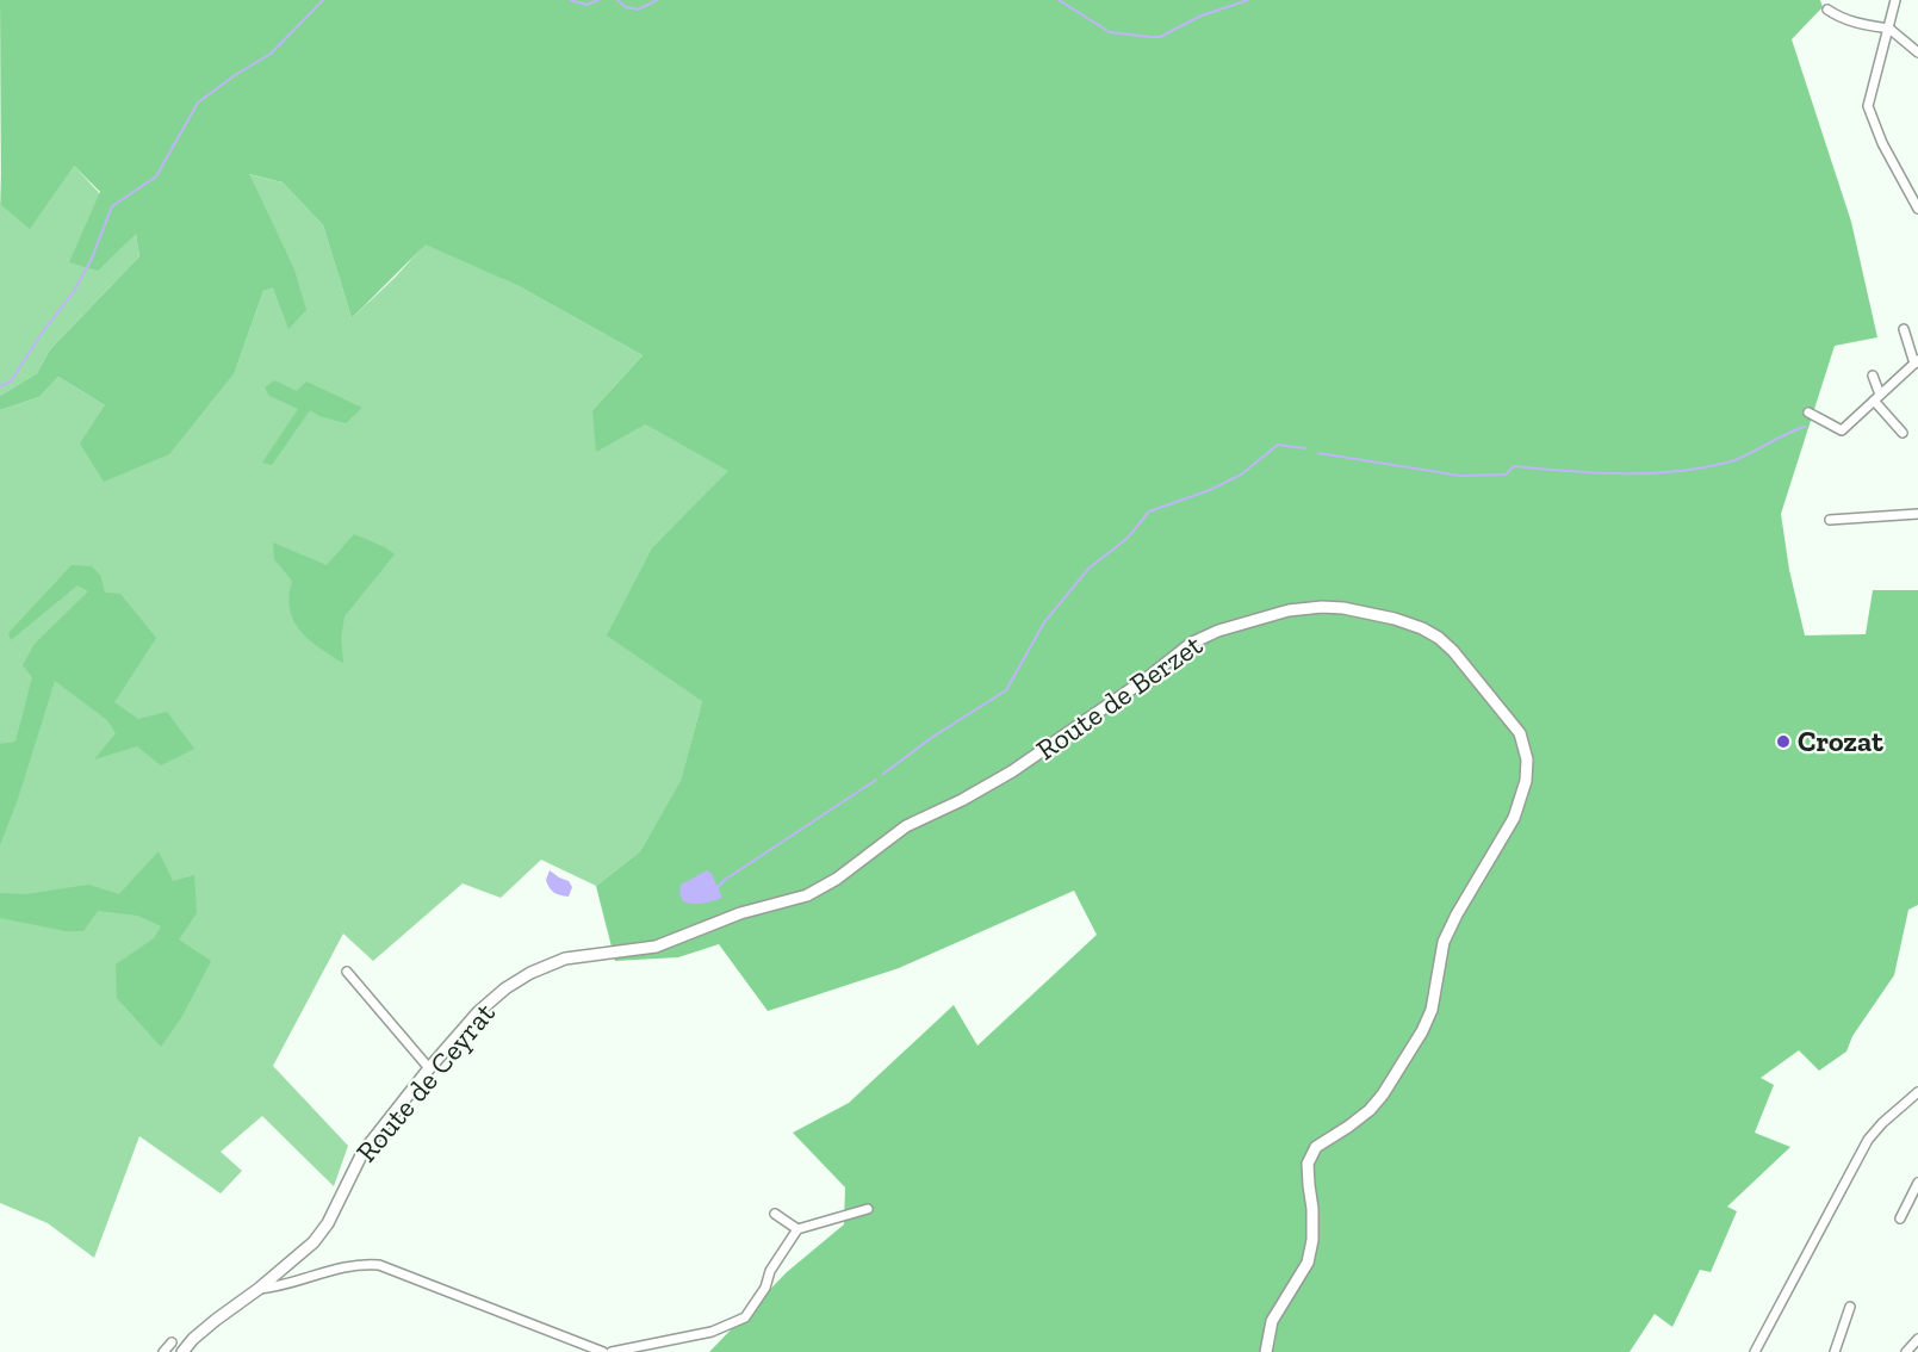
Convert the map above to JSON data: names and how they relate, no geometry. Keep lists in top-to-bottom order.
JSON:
{
  "streets": {
    "street": ["Route de Berzet", "Route de Ceyrat"]
  },
  "crossings": [
    ["Route de Berzet", "Route de Ceyrat"]
  ],
  "places": ["Crozat"]
}
